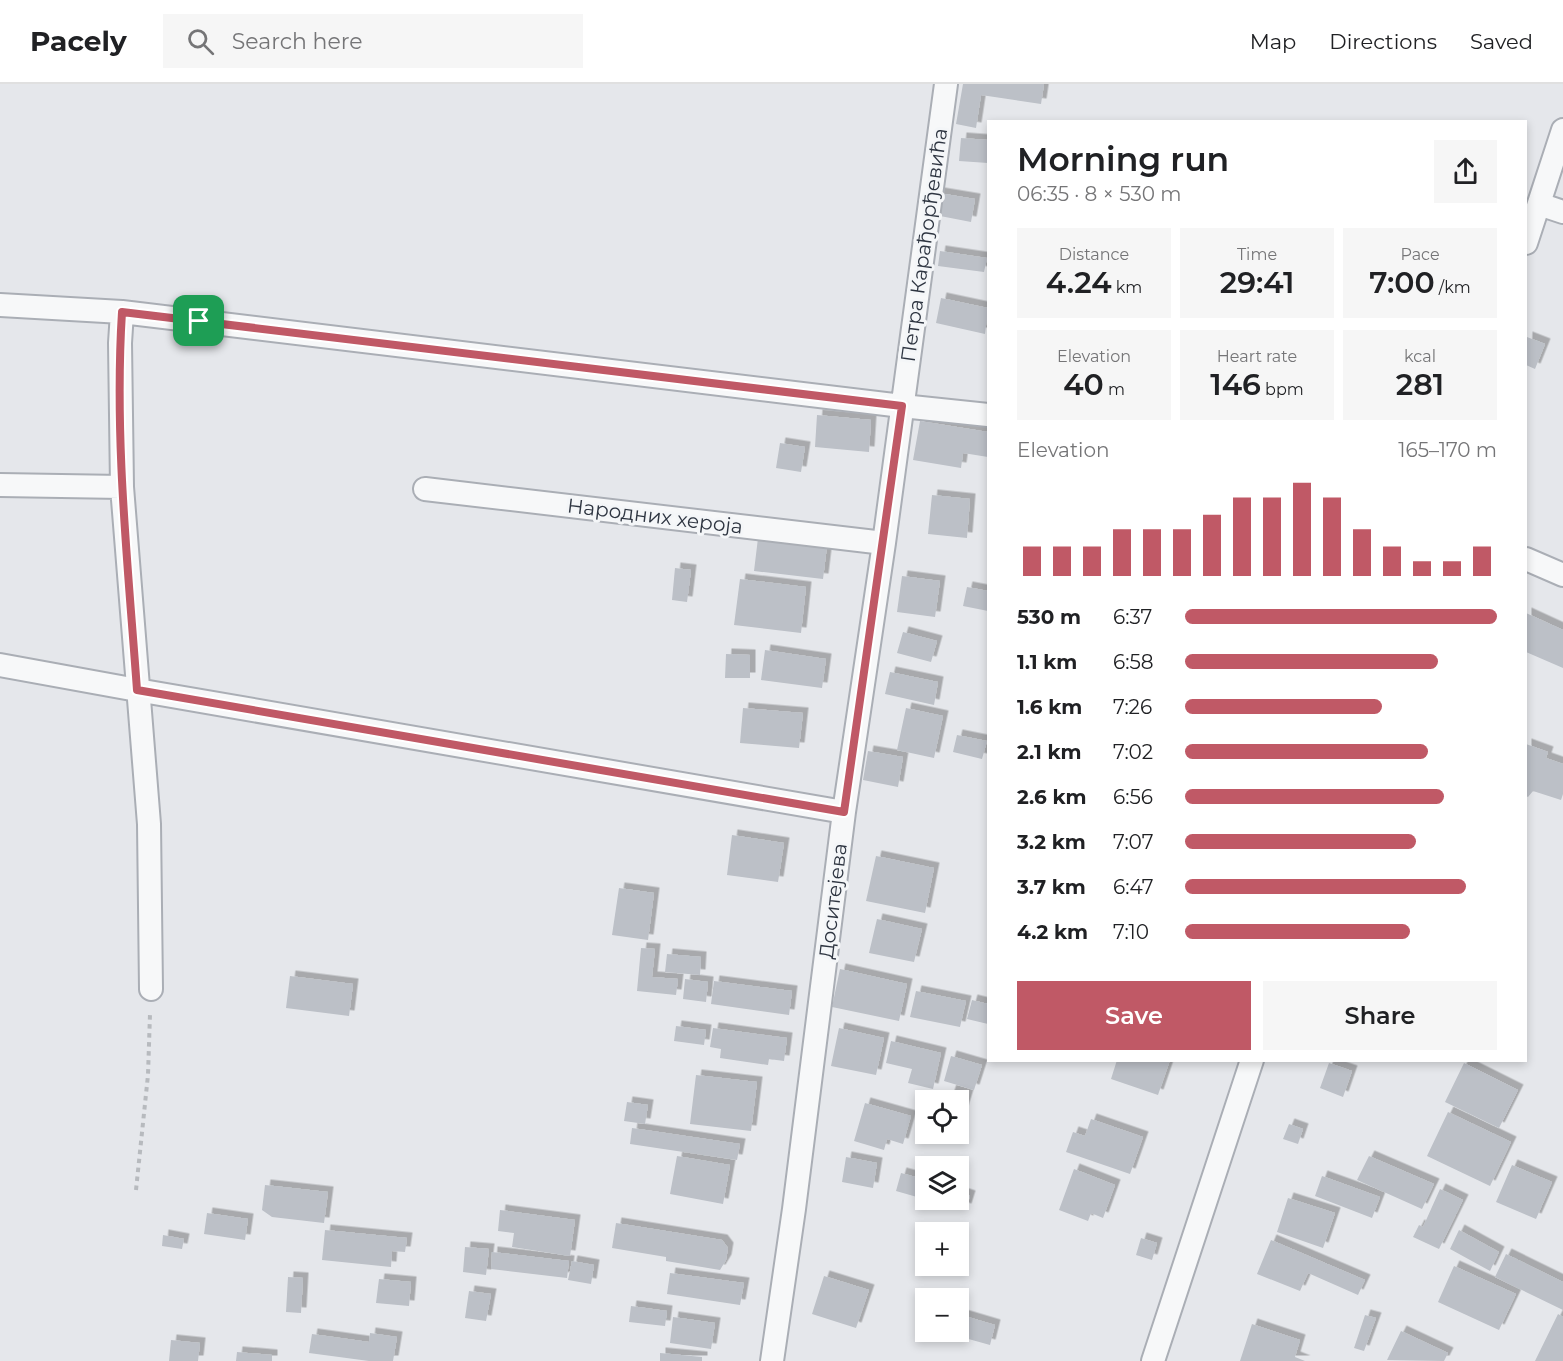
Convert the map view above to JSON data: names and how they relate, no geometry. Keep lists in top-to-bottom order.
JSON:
{
  "streets": {
    "street": ["Петра Карађорђевића", "Народних хероја", "Доситејева"]
  },
  "crossings": [
    ["Петра Карађорђевића", "Доситејева"],
    ["Народних хероја", "Доситејева"]
  ],
  "page": {
    "header": "Pacely",
    "search": "Search here",
    "nav": ["Map", "Directions", "Saved"],
    "heading": ["Morning run", "06:35 · 8 × 530 m"],
    "stats": [
      ["Distance", "4.24 km"],
      ["Time", "29:41"],
      ["Pace", "7:00 /km"],
      ["Elevation", "40 m"],
      ["Heart rate", "146 bpm"],
      ["kcal", "281"]
    ],
    "chart": ["Elevation", "165–170 m"],
    "list": [
      {
        "name": "530 m",
        "note": "6:37"
      },
      {
        "name": "1.1 km",
        "note": "6:58"
      },
      {
        "name": "1.6 km",
        "note": "7:26"
      },
      {
        "name": "2.1 km",
        "note": "7:02"
      },
      {
        "name": "2.6 km",
        "note": "6:56"
      },
      {
        "name": "3.2 km",
        "note": "7:07"
      },
      {
        "name": "3.7 km",
        "note": "6:47"
      },
      {
        "name": "4.2 km",
        "note": "7:10"
      }
    ],
    "buttons": ["Save", "Share"],
    "map_buttons": ["+", "−"]
  }
}
